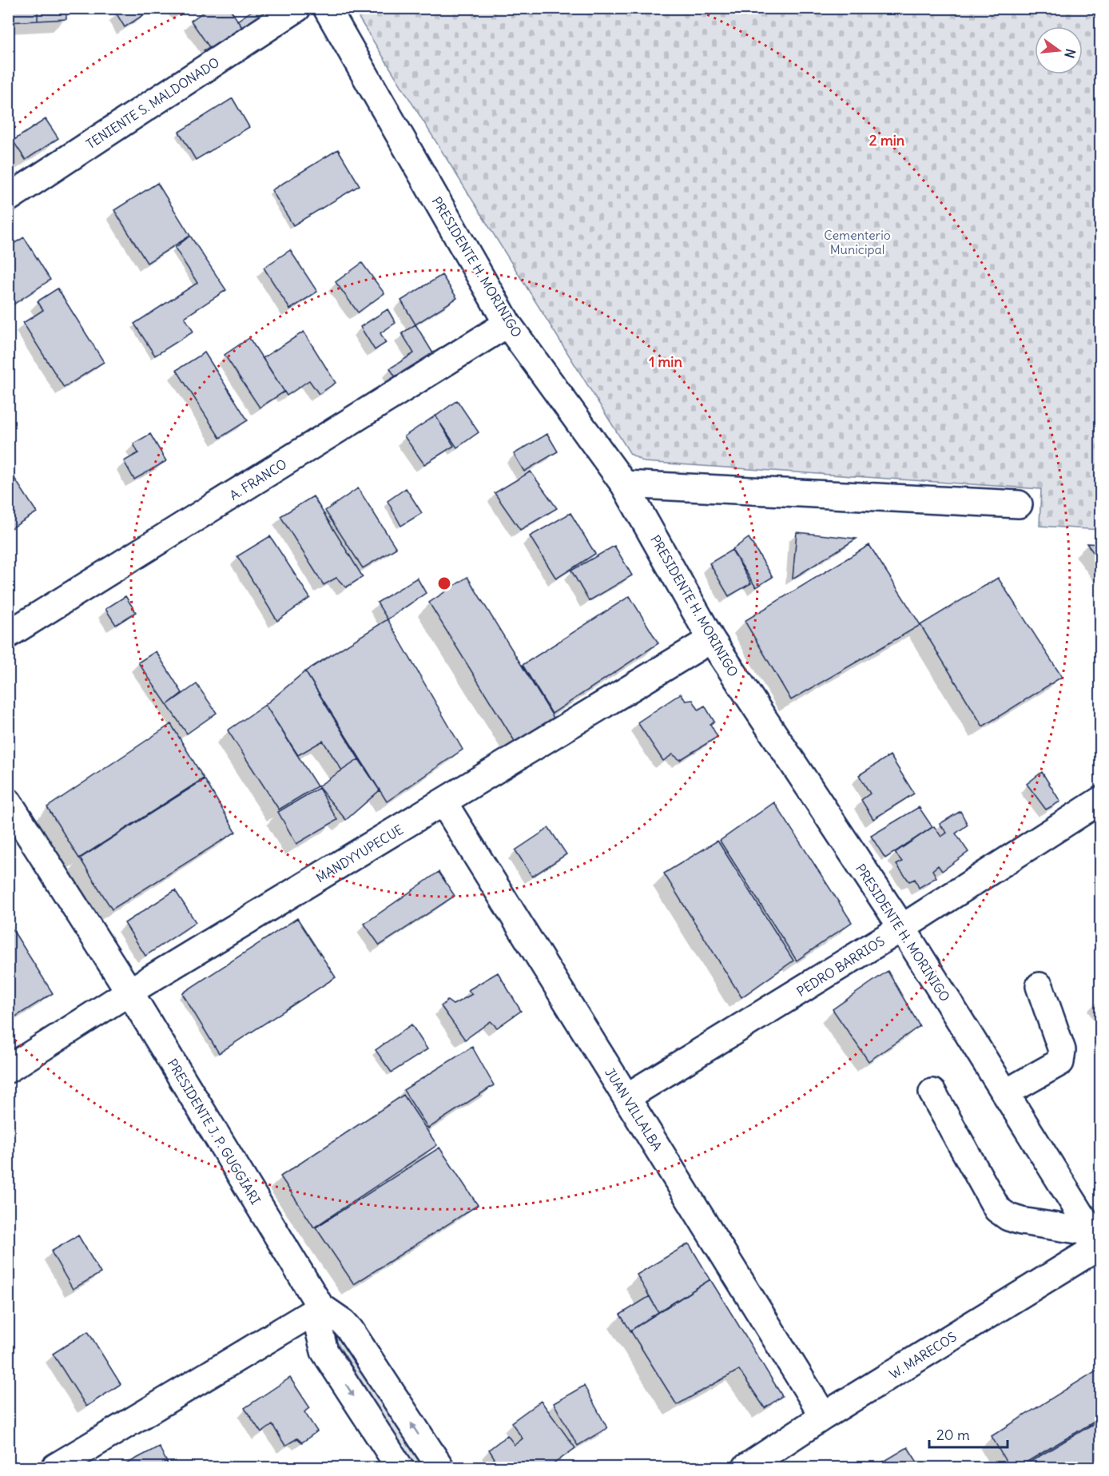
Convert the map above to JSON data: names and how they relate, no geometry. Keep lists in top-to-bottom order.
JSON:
{
  "streets": {
    "street": [
      "TENIENTE S. MALDONADO",
      "PRESIDENTE H. MORINIGO",
      "A. FRANCO",
      "MANDYYUPECUE",
      "PEDRO BARRIOS",
      "JUAN VILLALBA",
      "PRESIDENTE J. P. GUGGIARI",
      "W. MARECOS"
    ]
  },
  "crossings": [
    ["PRESIDENTE H. MORINIGO", "A. FRANCO"],
    ["PRESIDENTE H. MORINIGO", "MANDYYUPECUE"],
    ["PRESIDENTE H. MORINIGO", "PEDRO BARRIOS"],
    ["PRESIDENTE H. MORINIGO", "W. MARECOS"],
    ["MANDYYUPECUE", "JUAN VILLALBA"],
    ["MANDYYUPECUE", "PRESIDENTE J. P. GUGGIARI"],
    ["PEDRO BARRIOS", "JUAN VILLALBA"],
    ["JUAN VILLALBA", "W. MARECOS"]
  ],
  "parks": ["Cementerio Municipal"],
  "scale_bar": "20 m",
  "north": "right",
  "rings": ["2 min", "1 min"]
}
